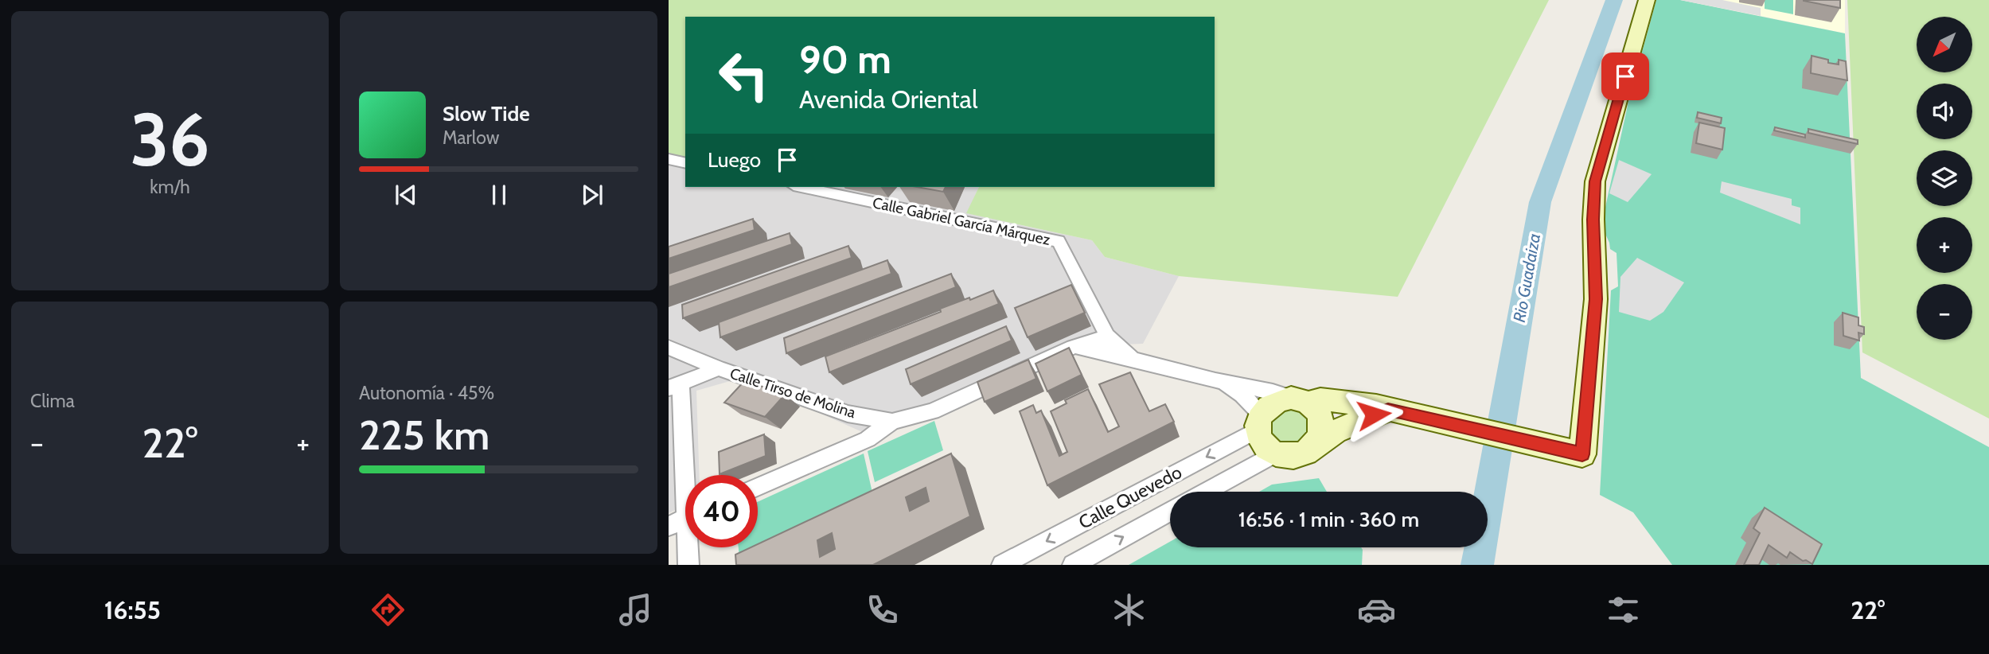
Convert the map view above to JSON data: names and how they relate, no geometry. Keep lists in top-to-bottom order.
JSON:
{
  "streets": {
    "street": ["Calle Gabriel García Márquez", "Calle Tirso de Molina", "Calle Quevedo"]
  },
  "crossings": [
    ["Calle Gabriel García Márquez", "Calle Tirso de Molina"]
  ],
  "water": ["Rio Guadaiza"],
  "north": "bottom left",
  "page": {
    "tile": [
      ["36", "km/h"],
      "Clima",
      ["Autonomía · 45%", "225 km"]
    ],
    "map_buttons": ["+", "−"],
    "turn": ["90 m", "Avenida Oriental"],
    "song": ["Slow Tide", "Marlow"],
    "then": "Luego",
    "heat": ["−", "22°", "+"],
    "limit": "40",
    "trip": "16:56 · 1 min · 360 m",
    "tabs": ["16:55", "22°"]
  }
}
